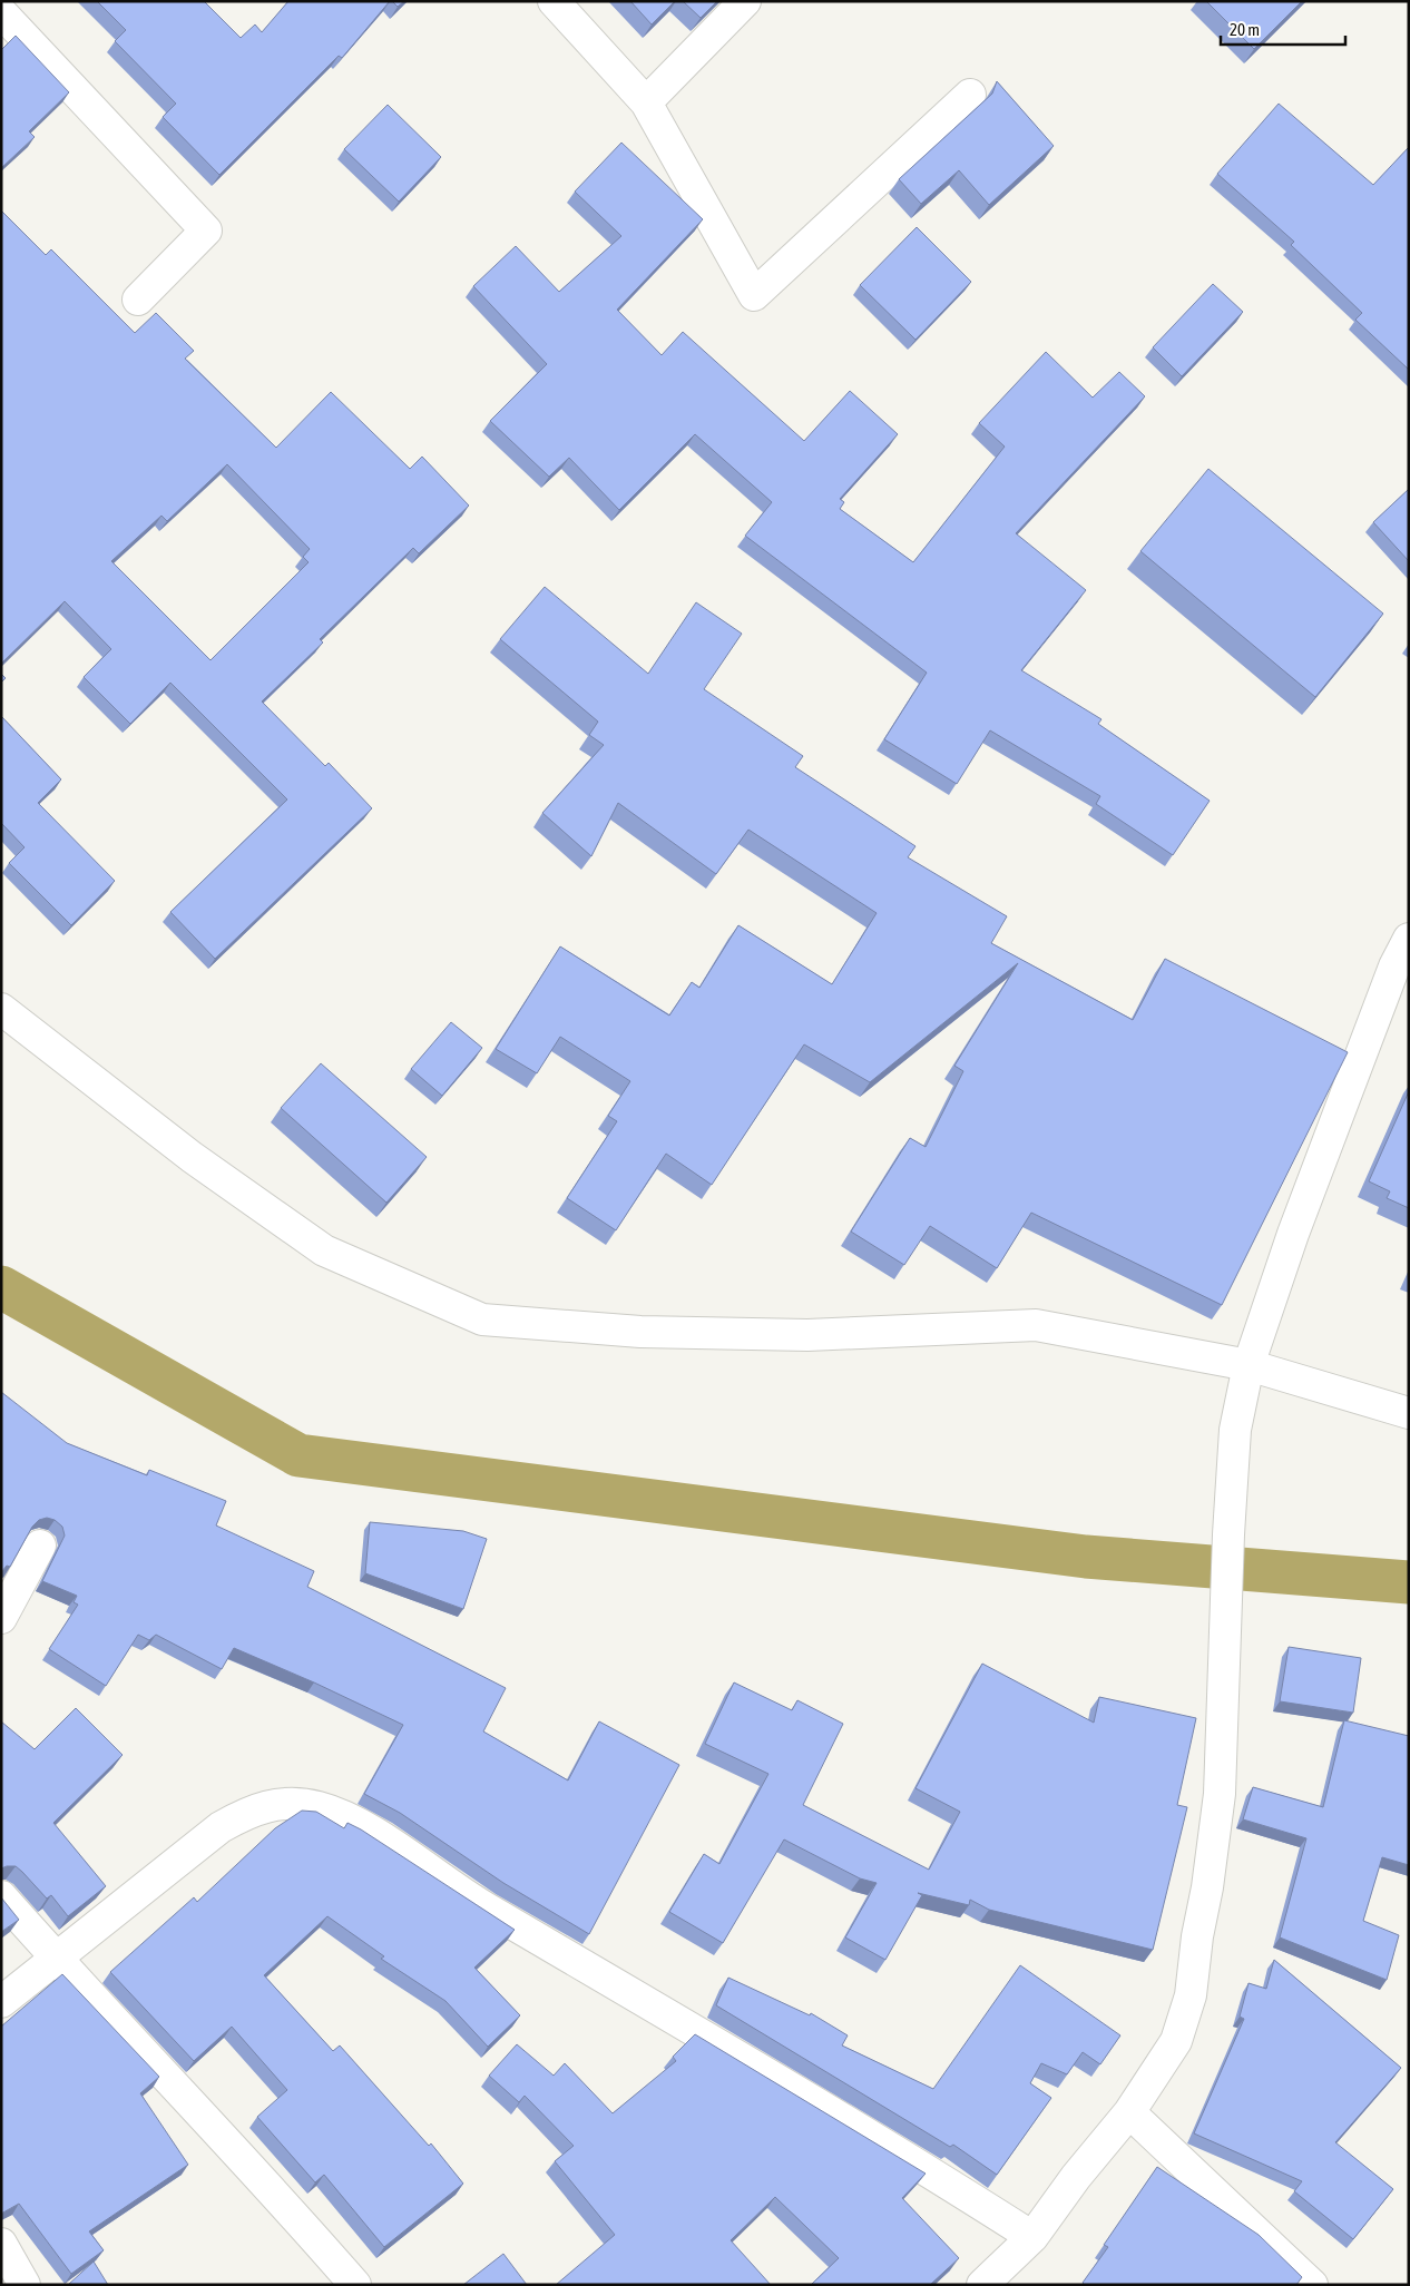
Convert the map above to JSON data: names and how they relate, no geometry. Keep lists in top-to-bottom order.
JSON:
{
  "scale_bar": "20 m"
}
